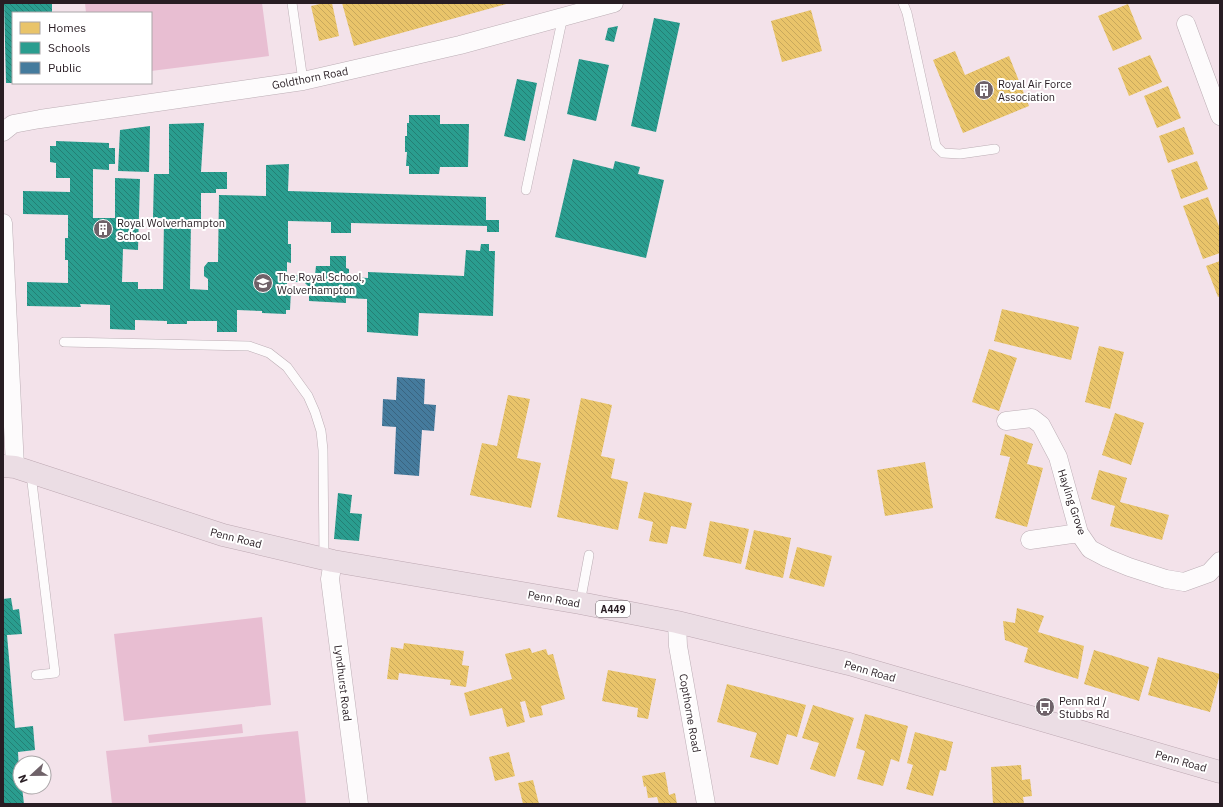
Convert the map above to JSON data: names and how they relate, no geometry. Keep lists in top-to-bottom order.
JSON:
{
  "streets": {
    "highway": ["Penn Road", "A449"],
    "street": [
      "Goldthorn Road",
      "Hayling Grove",
      "Lyndhurst Road",
      "Copthorne Road"
    ]
  },
  "crossings": [
    ["Penn Road", "Lyndhurst Road"],
    ["Penn Road", "Copthorne Road"]
  ],
  "places": {
    "building": ["Royal Air Force Association", "Royal Wolverhampton School"],
    "school or university": ["The Royal School, Wolverhampton"],
    "bus stop": ["Penn Rd / Stubbs Rd"]
  },
  "legend": ["Homes", "Schools", "Public"],
  "north": "left"
}
